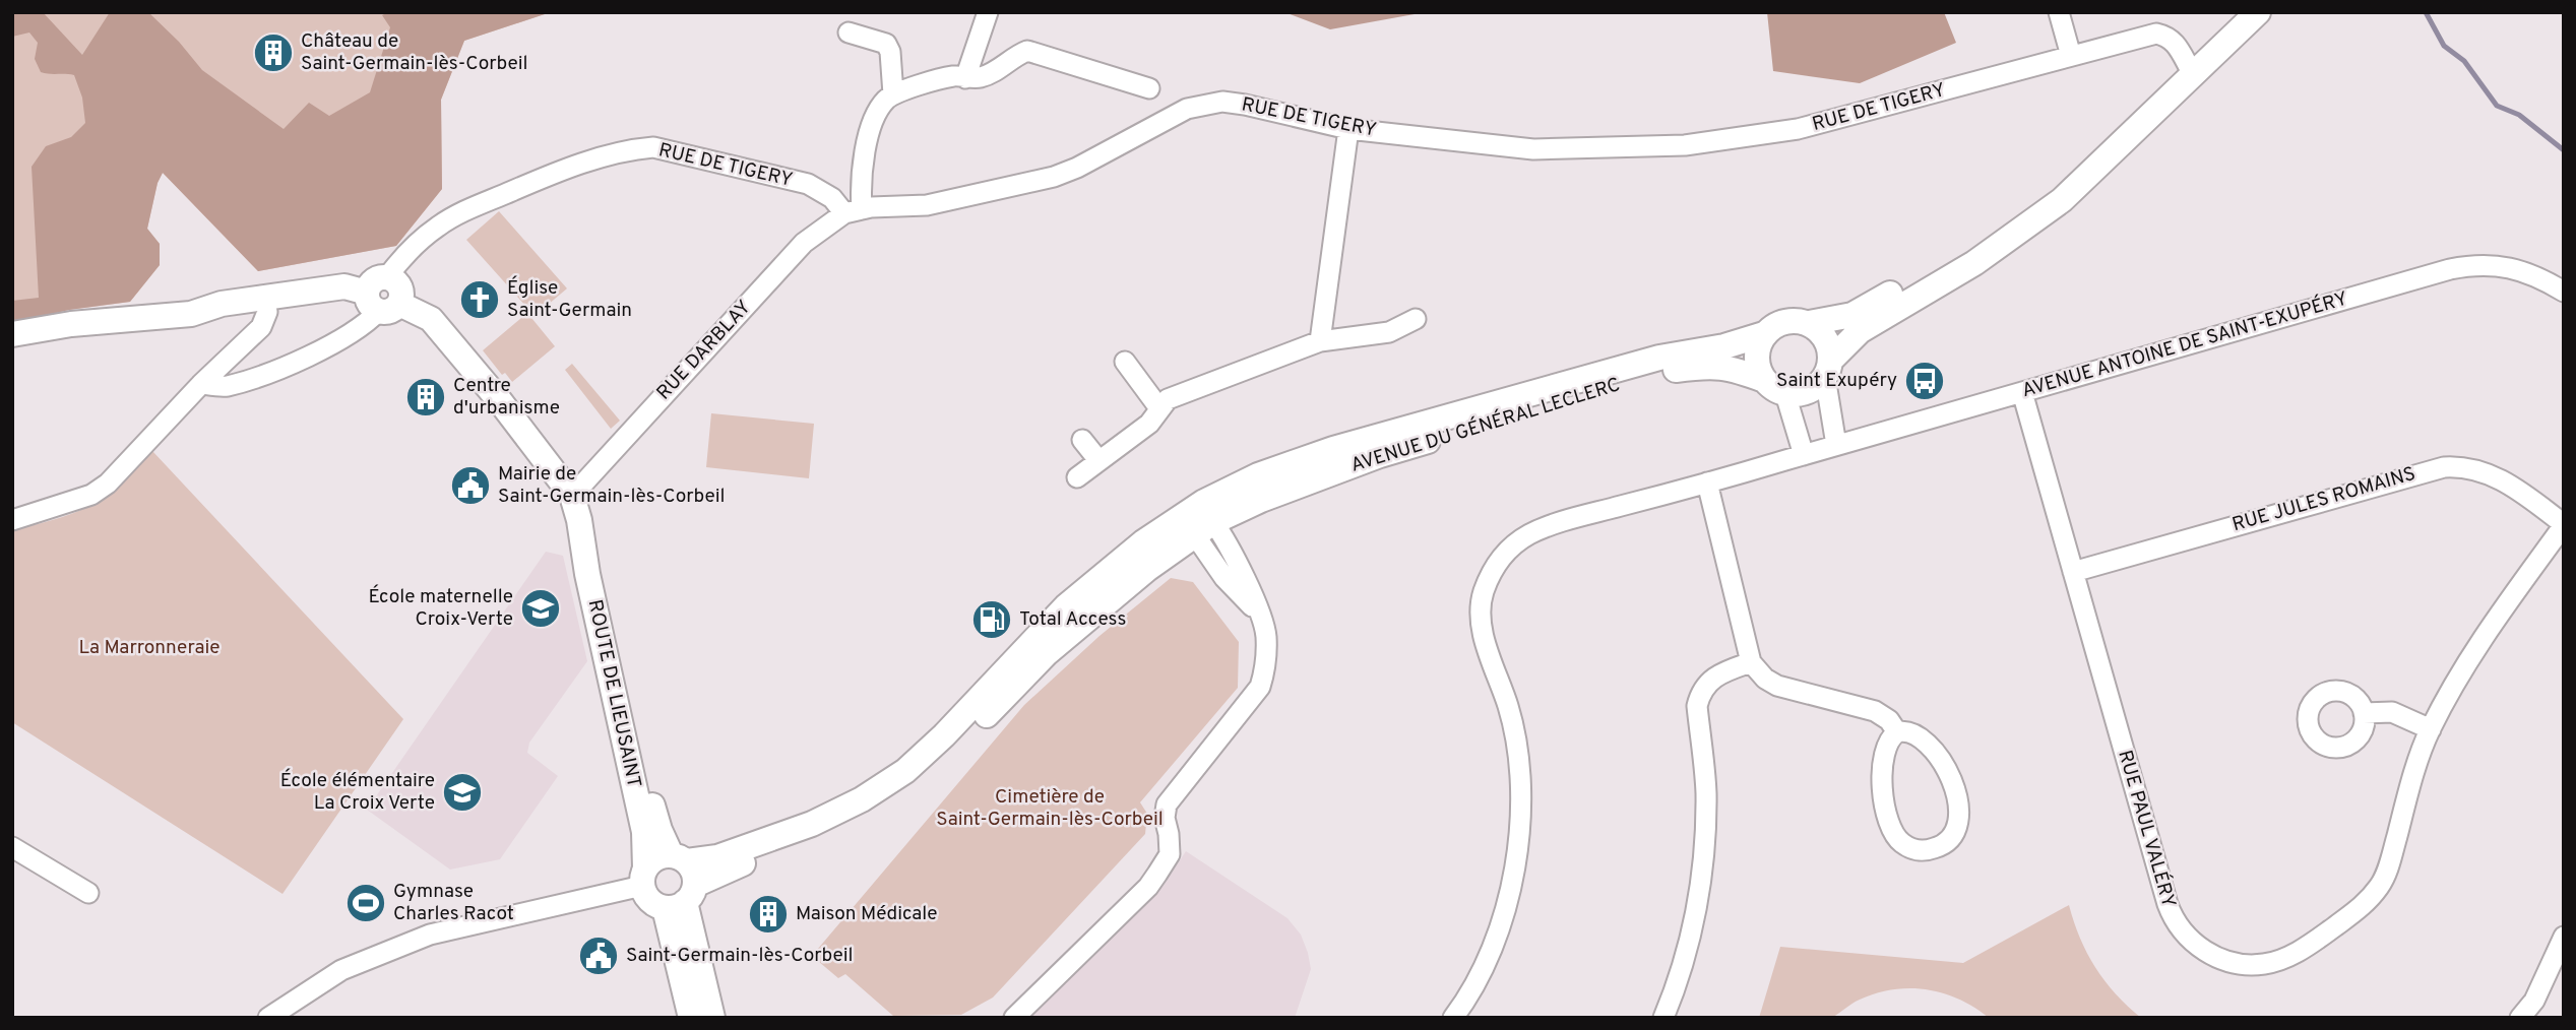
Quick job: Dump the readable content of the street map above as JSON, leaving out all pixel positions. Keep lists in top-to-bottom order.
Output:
{
  "streets": {
    "main road": ["AVENUE DU GÉNÉRAL LECLERC", "ROUTE DE LIEUSAINT"],
    "street": [
      "RUE DE TIGERY",
      "AVENUE ANTOINE DE SAINT-EXUPÉRY",
      "RUE DARBLAY",
      "RUE JULES ROMAINS",
      "RUE PAUL VALÉRY"
    ]
  },
  "crossings": [
    ["RUE DE TIGERY", "RUE DARBLAY"],
    ["RUE DE TIGERY", "AVENUE DU GÉNÉRAL LECLERC"],
    ["AVENUE ANTOINE DE SAINT-EXUPÉRY", "RUE PAUL VALÉRY"],
    ["RUE DARBLAY", "ROUTE DE LIEUSAINT"],
    ["AVENUE DU GÉNÉRAL LECLERC", "ROUTE DE LIEUSAINT"],
    ["RUE JULES ROMAINS", "RUE PAUL VALÉRY"]
  ],
  "parks": ["La Marronneraie", "Cimetière de Saint-Germain-lès-Corbeil"],
  "places": {
    "building": ["Château de Saint-Germain-lès-Corbeil", "Centre d'urbanisme", "Maison Médicale"],
    "church": ["Église Saint-Germain"],
    "bus stop": ["Saint Exupéry"],
    "public building": ["Mairie de Saint-Germain-lès-Corbeil", "Saint-Germain-lès-Corbeil"],
    "school or university": ["École maternelle Croix-Verte", "École élémentaire La Croix Verte"],
    "fuel station": ["Total Access"],
    "sports": ["Gymnase Charles Racot"]
  }
}
